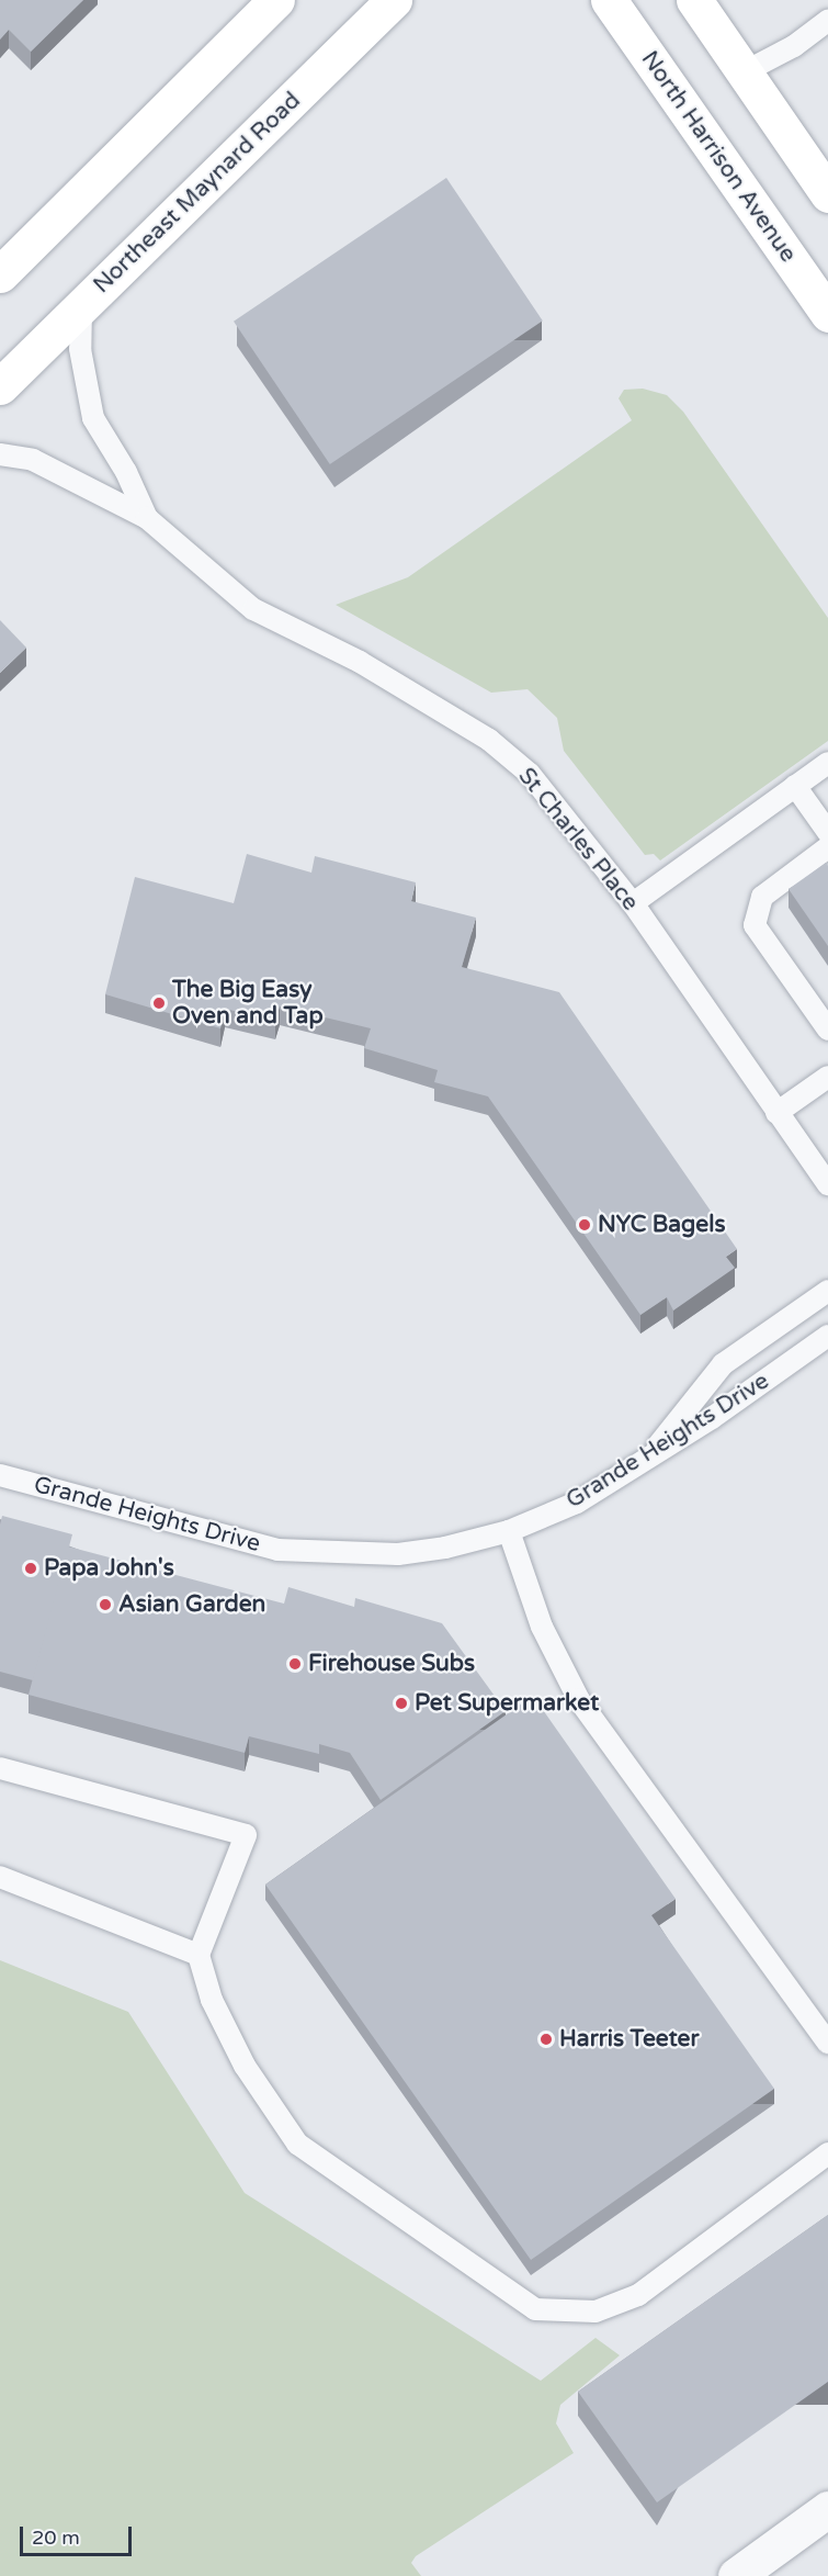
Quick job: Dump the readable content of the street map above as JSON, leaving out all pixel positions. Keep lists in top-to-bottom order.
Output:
{
  "streets": {
    "main road": ["North Harrison Avenue", "Northeast Maynard Road"],
    "lane": ["St Charles Place", "Grande Heights Drive"]
  },
  "crossings": [
    ["Northeast Maynard Road", "St Charles Place"]
  ],
  "places": [
    "The Big Easy Oven and Tap",
    "NYC Bagels",
    "Papa John's",
    "Asian Garden",
    "Firehouse Subs",
    "Pet Supermarket",
    "Harris Teeter"
  ],
  "scale_bar": "20 m"
}
